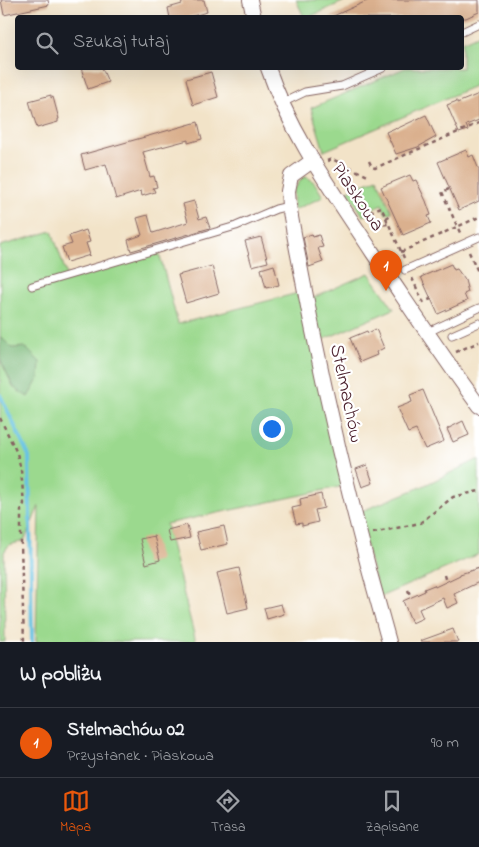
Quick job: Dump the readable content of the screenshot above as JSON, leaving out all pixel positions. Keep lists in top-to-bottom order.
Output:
{
  "streets": {
    "street": ["Piaskowa", "Stelmachów"]
  },
  "crossings": [
    ["Piaskowa", "Stelmachów"]
  ],
  "page": {
    "search": "Szukaj tutaj",
    "pins": "1",
    "heading": "W pobliżu",
    "list": [
      {
        "mark": "1",
        "name": "Stelmachów 02",
        "note": "Przystanek · Piaskowa",
        "value": "90 m"
      }
    ],
    "nav": ["Mapa", "Trasa", "Zapisane"]
  }
}
